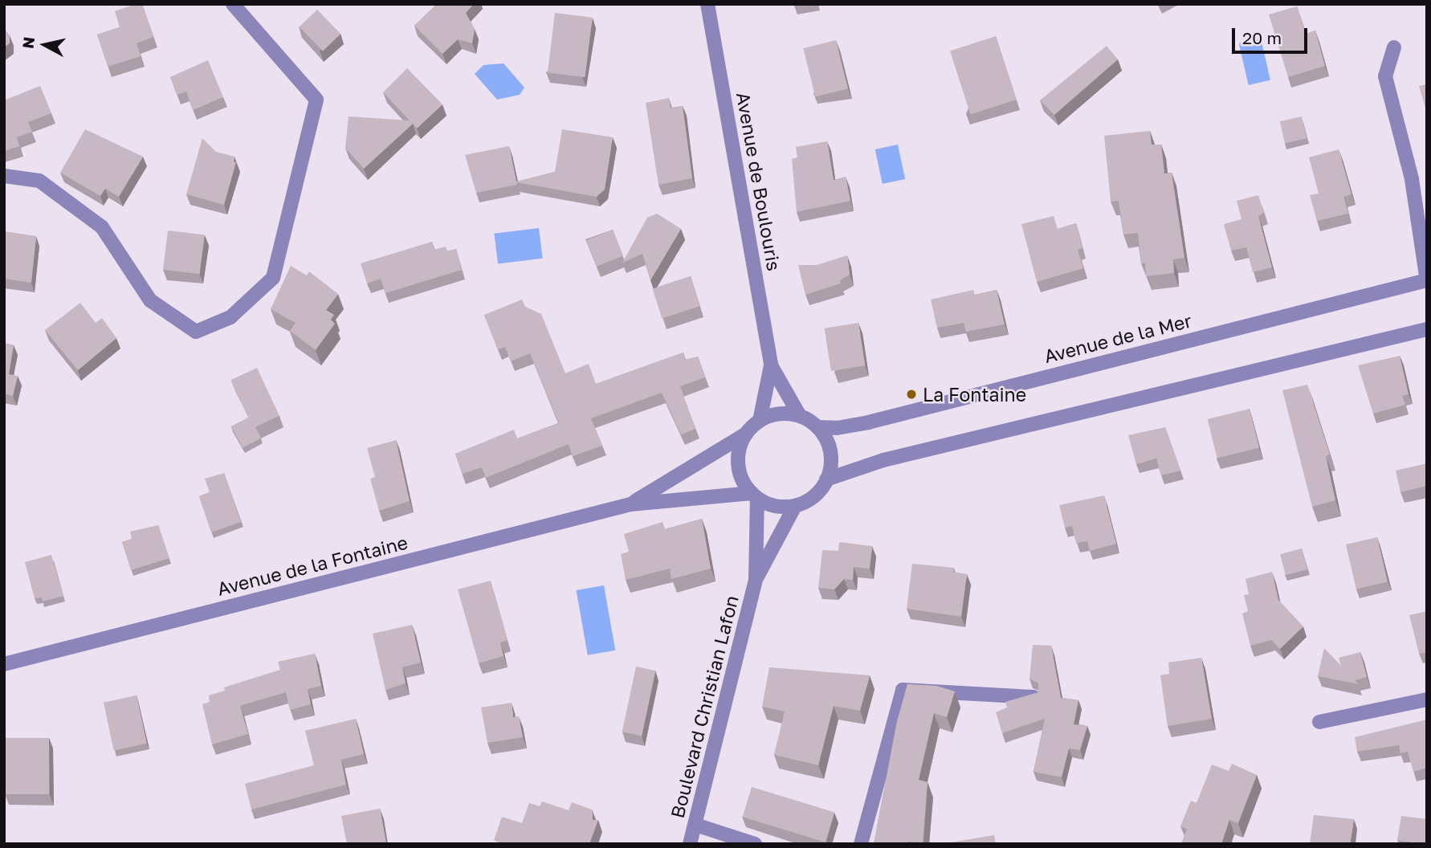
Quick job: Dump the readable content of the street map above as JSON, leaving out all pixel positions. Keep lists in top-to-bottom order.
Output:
{
  "streets": {
    "street": [
      "Avenue de Boulouris",
      "Avenue de la Mer",
      "Avenue de la Fontaine",
      "Boulevard Christian Lafon"
    ]
  },
  "crossings": [
    ["Avenue de Boulouris", "Avenue de la Mer"],
    ["Avenue de Boulouris", "Avenue de la Fontaine"],
    ["Avenue de Boulouris", "Boulevard Christian Lafon"],
    ["Avenue de la Mer", "Avenue de la Fontaine"],
    ["Avenue de la Mer", "Boulevard Christian Lafon"],
    ["Avenue de la Fontaine", "Boulevard Christian Lafon"]
  ],
  "places": ["La Fontaine"],
  "scale_bar": "20 m",
  "north": "left"
}
